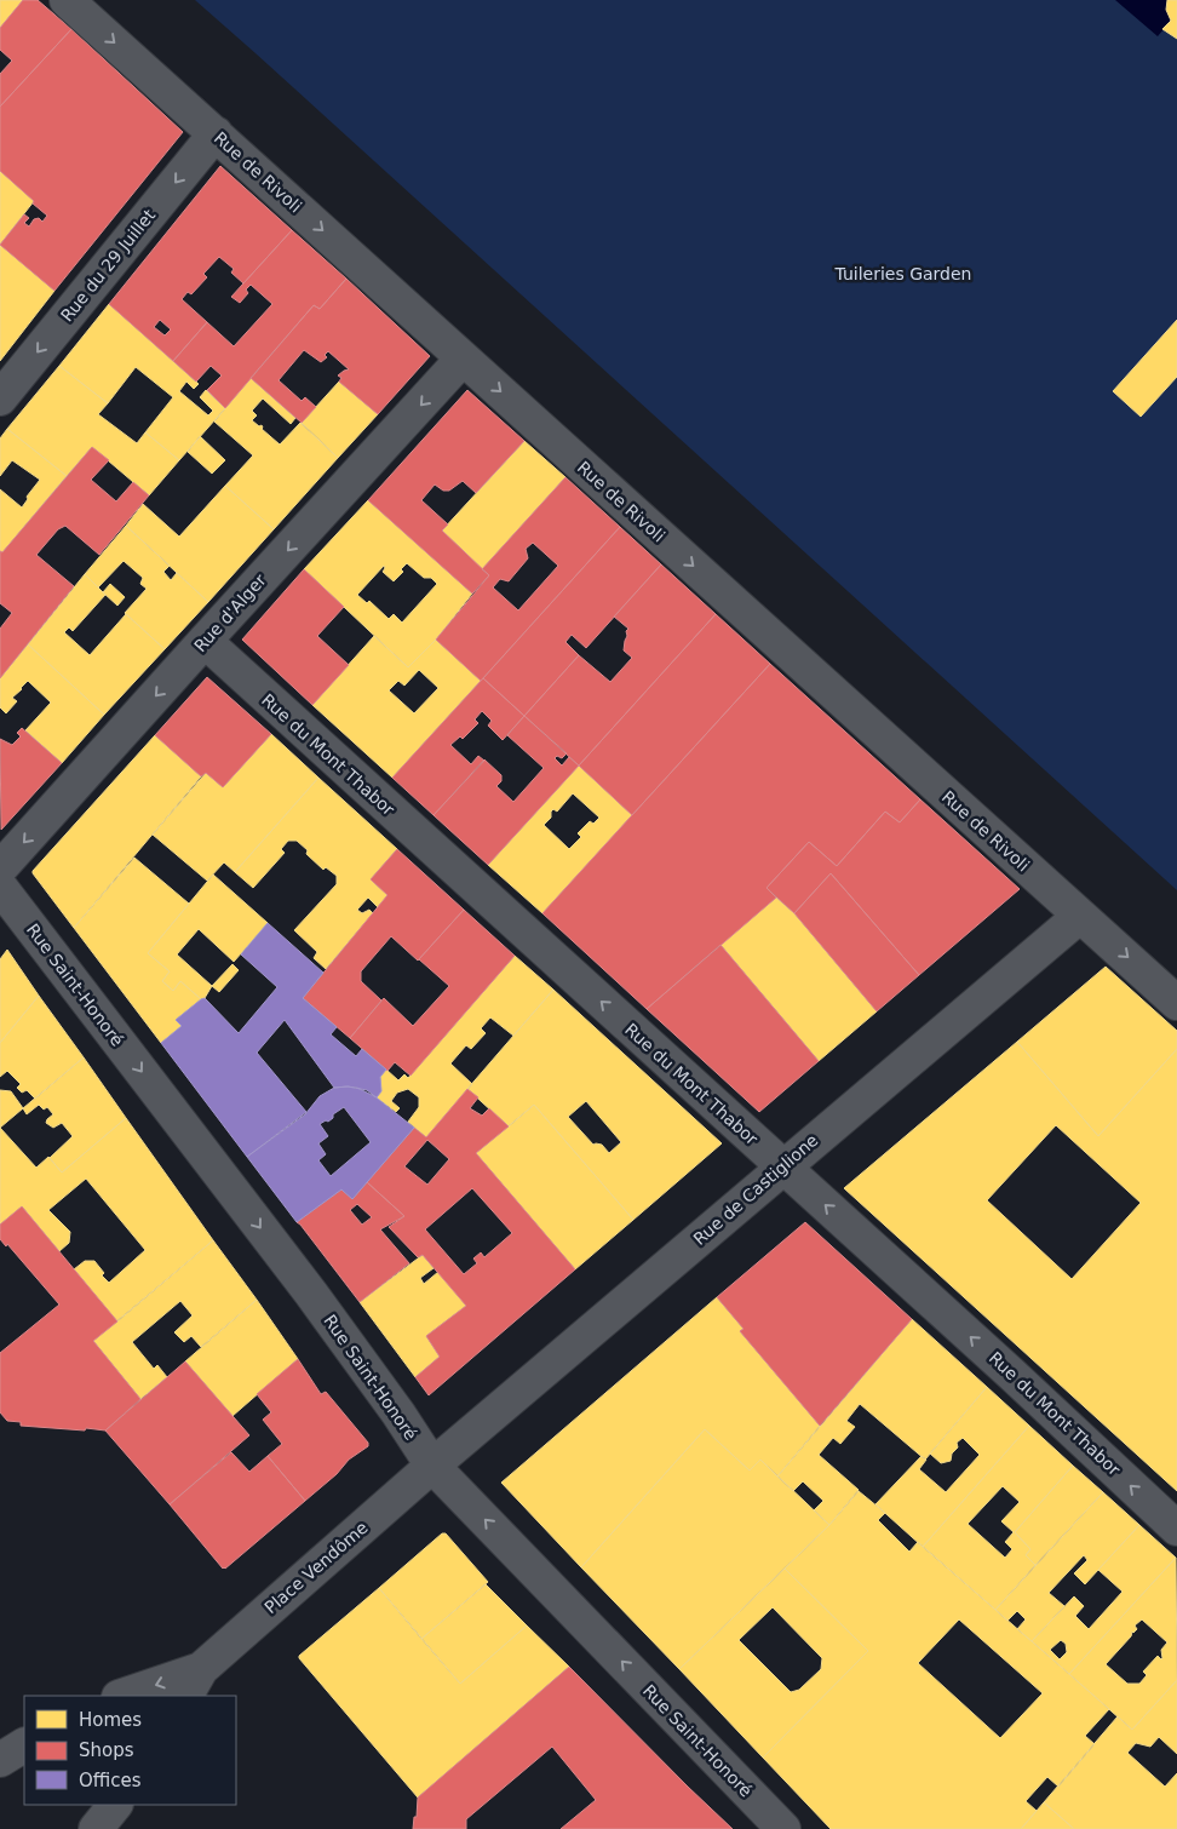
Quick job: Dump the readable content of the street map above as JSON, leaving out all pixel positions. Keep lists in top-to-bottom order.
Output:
{
  "streets": {
    "street": [
      "Rue de Rivoli",
      "Rue du 29 Juillet",
      "Rue d'Alger",
      "Rue du Mont Thabor",
      "Rue Saint-Honoré",
      "Rue de Castiglione",
      "Place Vendôme"
    ]
  },
  "crossings": [
    ["Rue de Rivoli", "Rue du 29 Juillet"],
    ["Rue de Rivoli", "Rue d'Alger"],
    ["Rue de Rivoli", "Rue de Castiglione"],
    ["Rue d'Alger", "Rue du Mont Thabor"],
    ["Rue du Mont Thabor", "Rue de Castiglione"],
    ["Rue Saint-Honoré", "Rue de Castiglione"],
    ["Rue Saint-Honoré", "Place Vendôme"],
    ["Rue de Castiglione", "Place Vendôme"]
  ],
  "one_way": [
    "Rue de Rivoli",
    "Rue du 29 Juillet",
    "Rue d'Alger",
    "Rue du Mont Thabor"
  ],
  "parks": ["Tuileries Garden"],
  "legend": ["Homes", "Shops", "Offices"]
}
